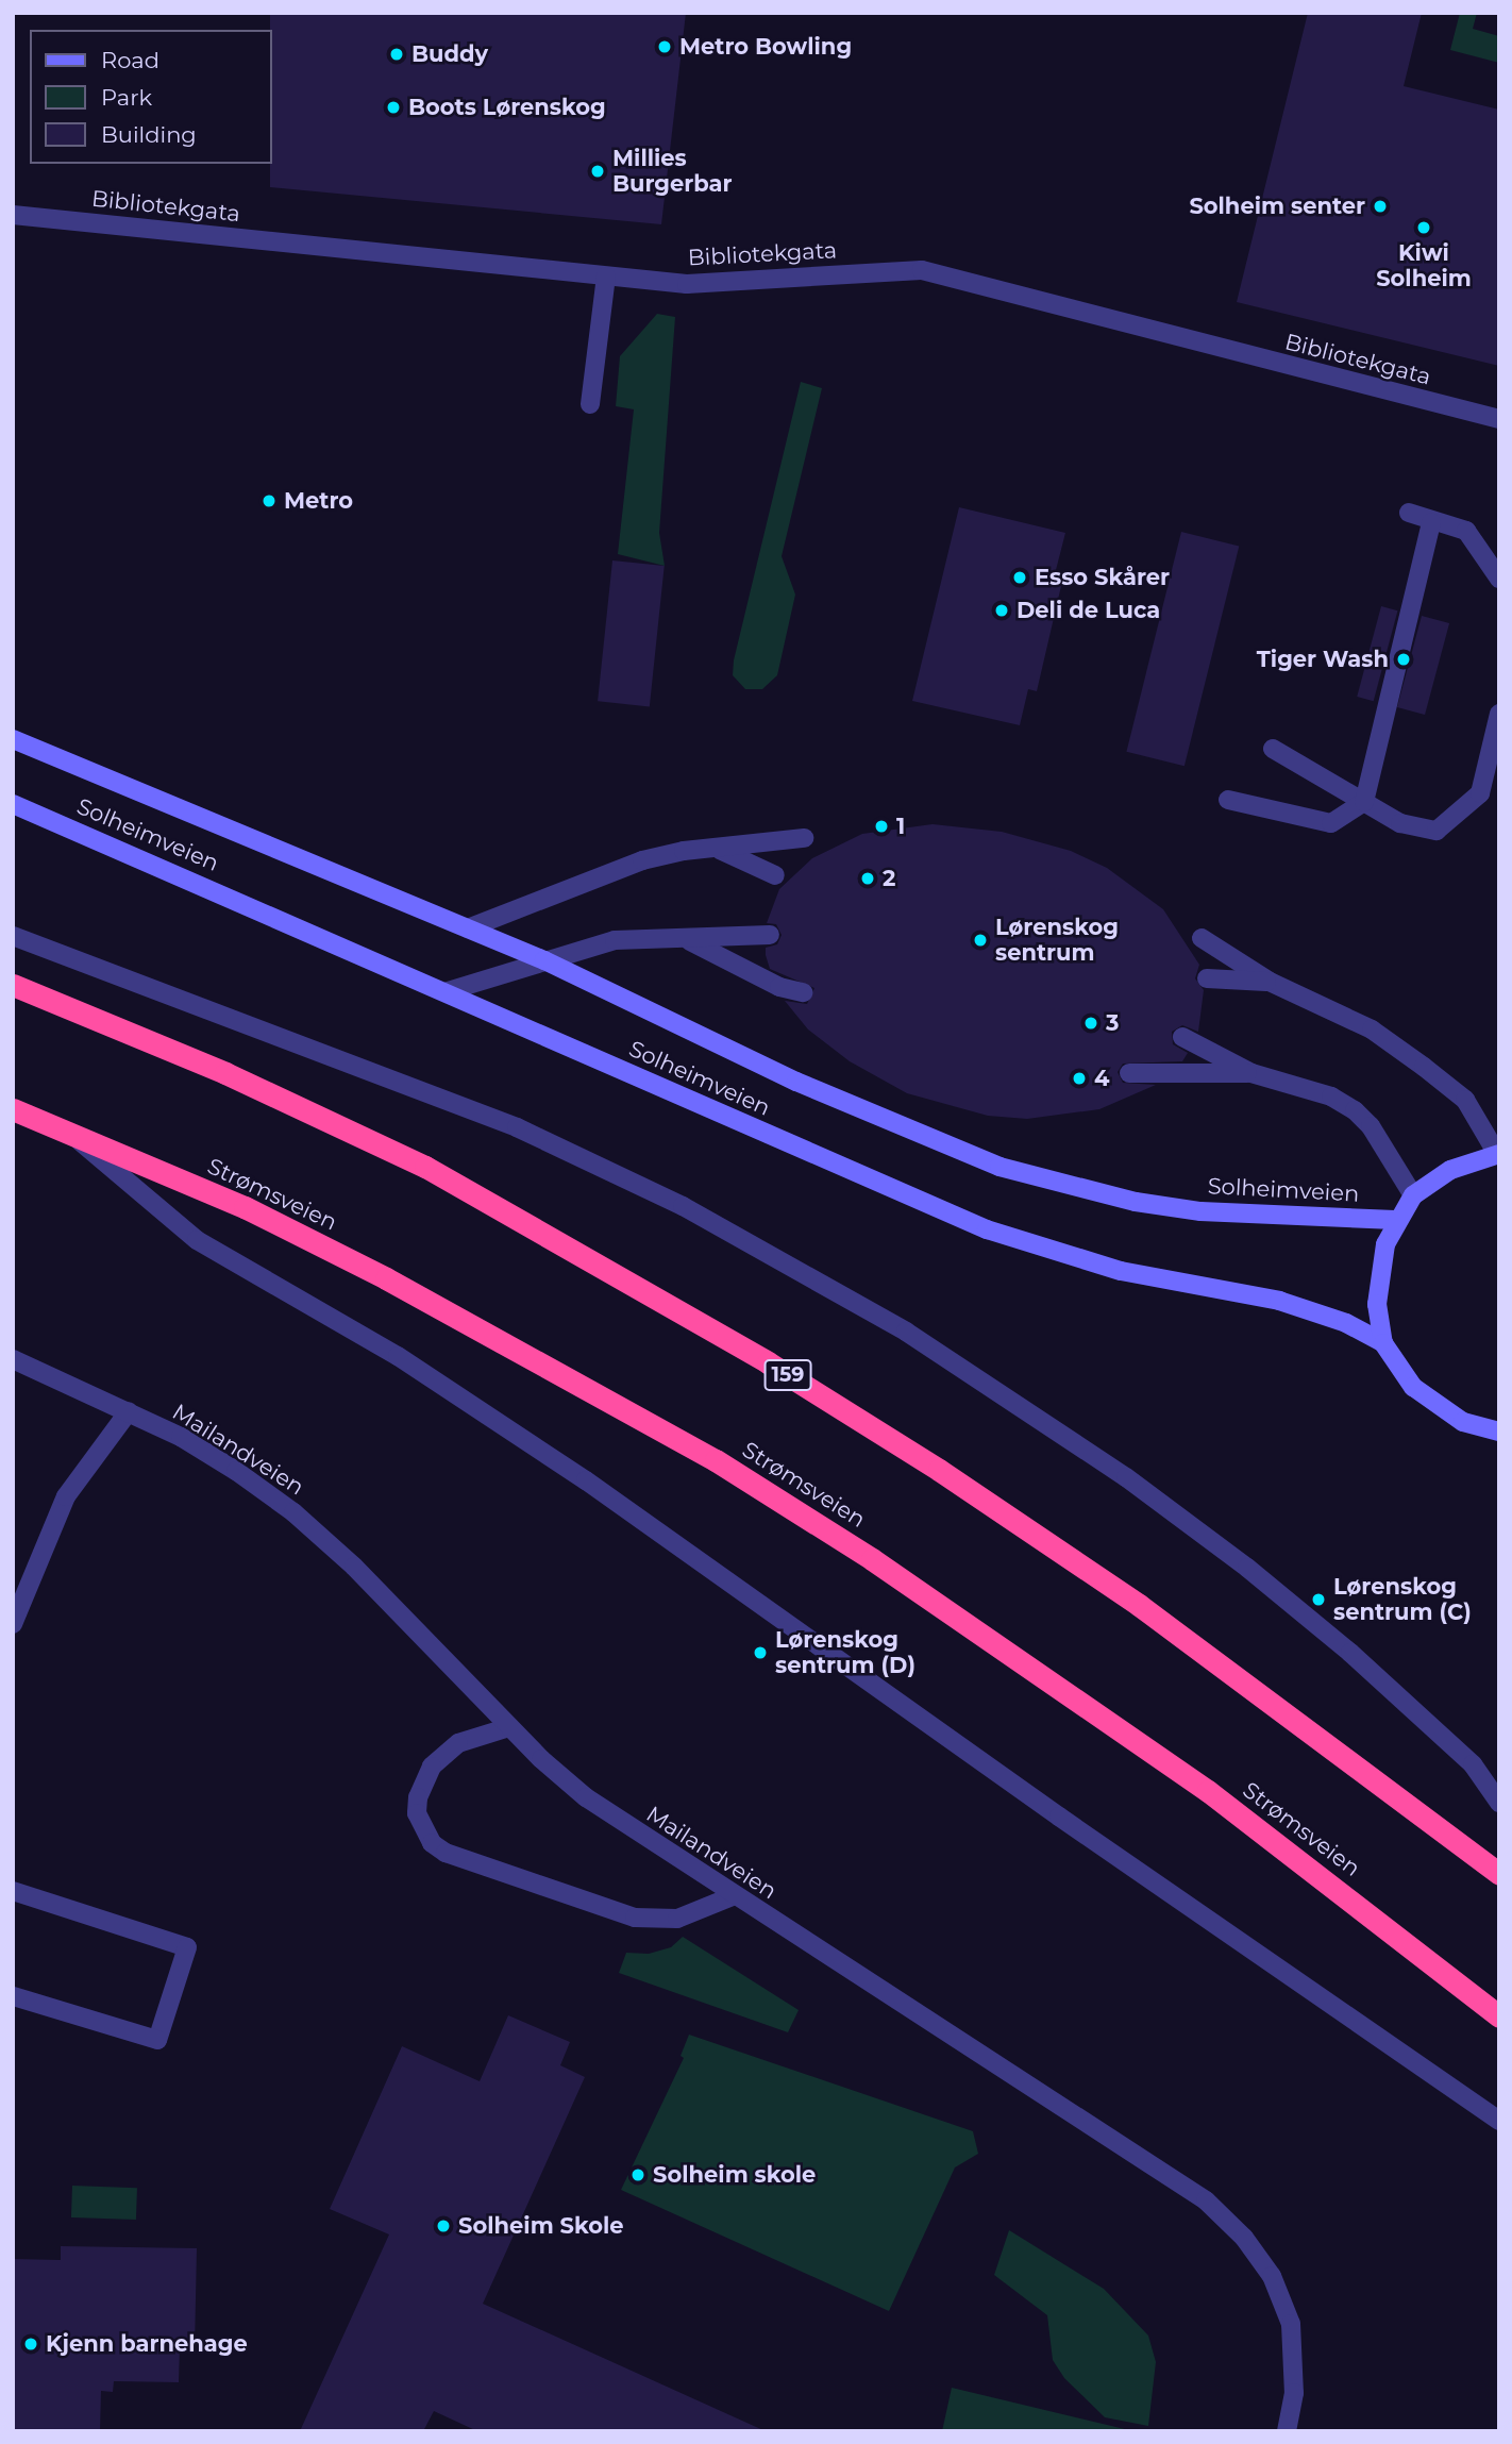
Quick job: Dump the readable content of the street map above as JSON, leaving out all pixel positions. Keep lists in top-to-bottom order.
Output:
{
  "streets": {
    "highway": ["Strømsveien", "159"],
    "main road": ["Solheimveien"],
    "street": ["Bibliotekgata", "Mailandveien"]
  },
  "places": [
    "Metro Bowling",
    "Buddy",
    "Boots Lørenskog",
    "Millies Burgerbar",
    "Solheim senter",
    "Kiwi Solheim",
    "Metro",
    "Esso Skårer",
    "Deli de Luca",
    "Tiger Wash",
    "1",
    "2",
    "Lørenskog sentrum",
    "3",
    "4",
    "Lørenskog sentrum (C)",
    "Lørenskog sentrum (D)",
    "Solheim skole",
    "Solheim Skole",
    "Kjenn barnehage"
  ],
  "legend": ["Road", "Park", "Building"]
}
